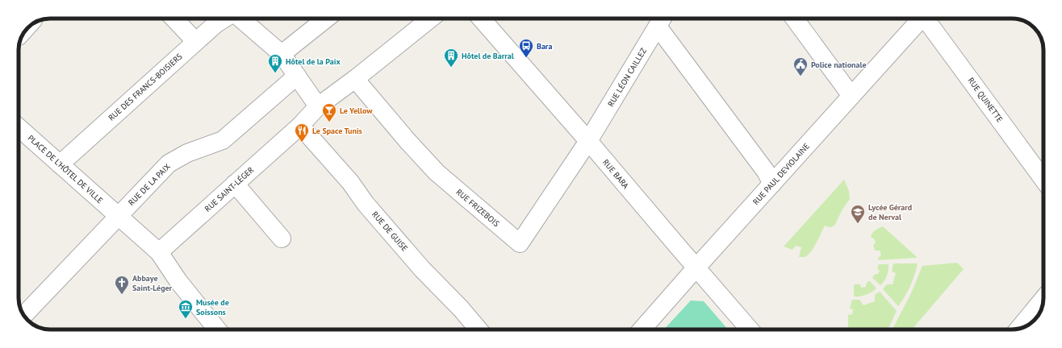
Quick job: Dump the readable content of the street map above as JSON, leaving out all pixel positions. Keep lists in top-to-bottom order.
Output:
{
  "streets": {
    "street": [
      "RUE LÉON CAILLEZ",
      "RUE DES FRANCS-BOISIERS",
      "RUE QUINETTE",
      "PLACE DE L'HÔTEL DE VILLE",
      "RUE BARA",
      "RUE PAUL DEVIOLAINE",
      "RUE DE LA PAIX",
      "RUE SAINT-LÉGER",
      "RUE FRIZEBOIS",
      "RUE DE GUISE"
    ]
  },
  "crossings": [
    ["RUE LÉON CAILLEZ", "RUE BARA"],
    ["RUE LÉON CAILLEZ", "RUE FRIZEBOIS"],
    ["RUE DES FRANCS-BOISIERS", "PLACE DE L'HÔTEL DE VILLE"],
    ["PLACE DE L'HÔTEL DE VILLE", "RUE DE LA PAIX"],
    ["PLACE DE L'HÔTEL DE VILLE", "RUE SAINT-LÉGER"],
    ["RUE BARA", "RUE PAUL DEVIOLAINE"],
    ["RUE BARA", "RUE FRIZEBOIS"],
    ["RUE SAINT-LÉGER", "RUE FRIZEBOIS"],
    ["RUE SAINT-LÉGER", "RUE DE GUISE"]
  ],
  "places": {
    "bus stop": ["Bara"],
    "building": ["Hôtel de Barral", "Hôtel de la Paix"],
    "public building": ["Police nationale"],
    "bar": ["Le Yellow"],
    "restaurant": ["Le Space Tunis"],
    "school or university": ["Lycée Gérard de Nerval"],
    "church": ["Abbaye Saint-Léger"],
    "museum": ["Musée de Soissons"]
  }
}
